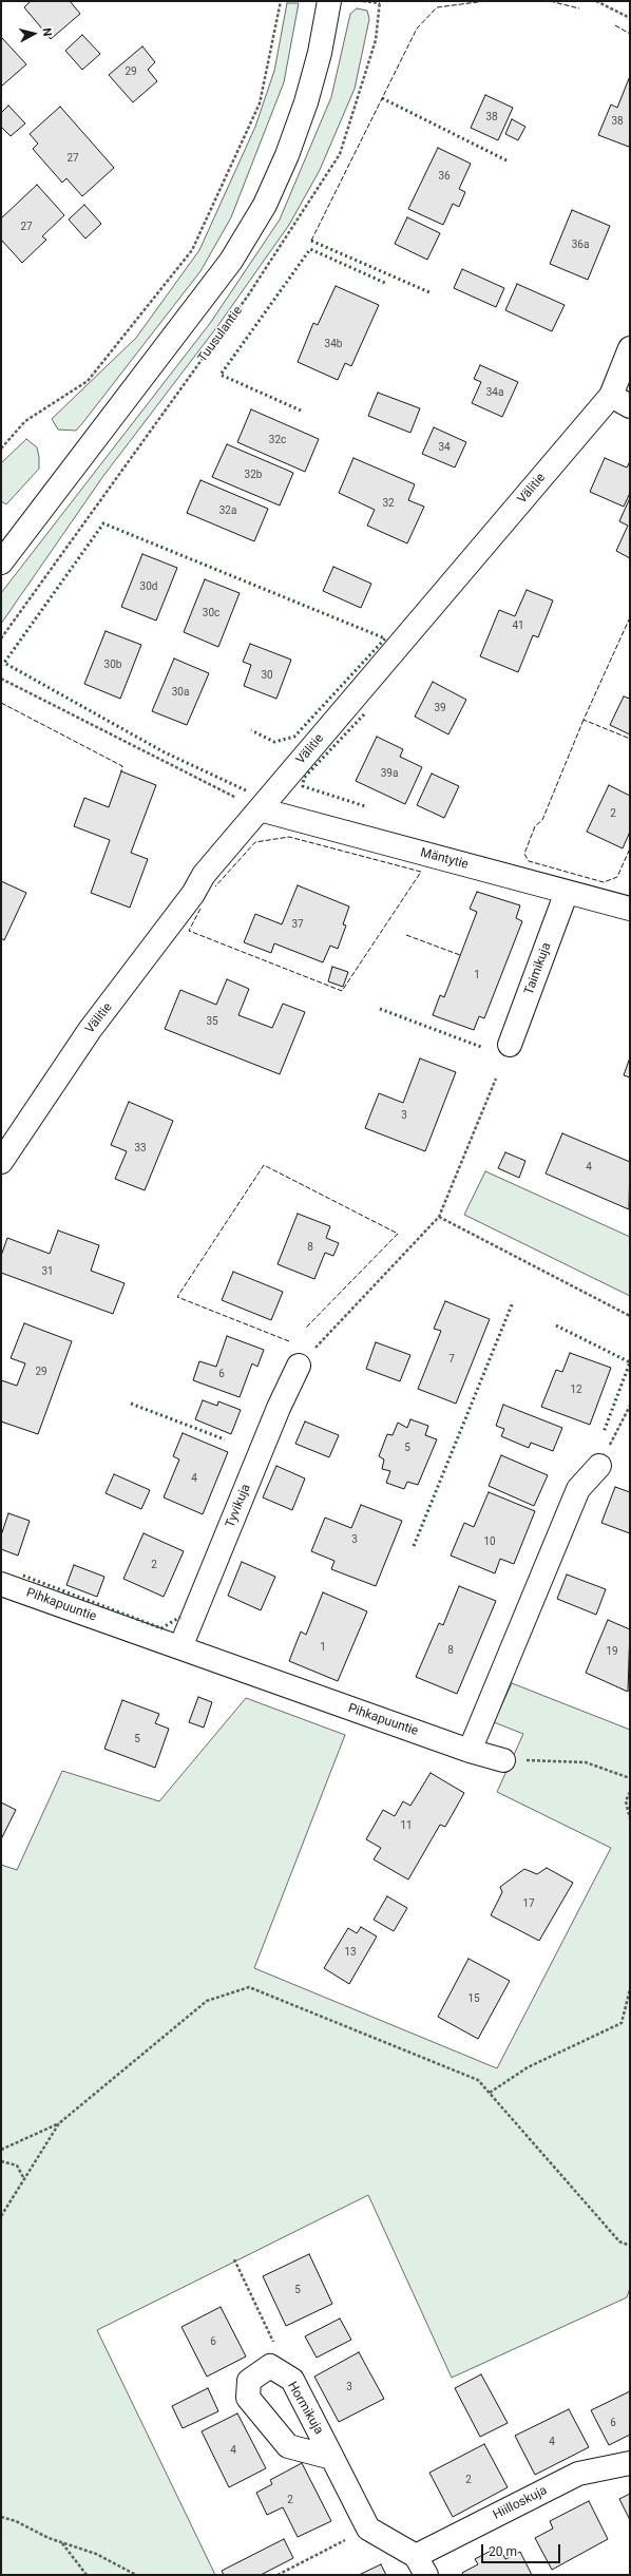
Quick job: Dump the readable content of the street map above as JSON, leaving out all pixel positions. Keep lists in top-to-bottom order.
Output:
{
  "streets": {
    "street": [
      "Välitie",
      "Mäntytie",
      "Taimikuja",
      "Tyvikuja",
      "Pihkapuuntie",
      "Hiilloskuja"
    ],
    "path": ["Tuusulantie"]
  },
  "crossings": [
    ["Välitie", "Mäntytie"],
    ["Mäntytie", "Taimikuja"],
    ["Tyvikuja", "Pihkapuuntie"]
  ],
  "house_numbers": [
    "29",
    "38",
    "38",
    "27",
    "36",
    "27",
    "36a",
    "34b",
    "34a",
    "32c",
    "34",
    "32b",
    "32",
    "32a",
    "30d",
    "30c",
    "41",
    "30b",
    "30",
    "30a",
    "39",
    "39a",
    "2",
    "37",
    "1",
    "35",
    "3",
    "33",
    "4",
    "8",
    "31",
    "7",
    "29",
    "6",
    "12",
    "5",
    "4",
    "3",
    "10",
    "2",
    "1",
    "8",
    "19",
    "5",
    "11",
    "17",
    "13",
    "15",
    "5",
    "6",
    "3",
    "6",
    "4",
    "4",
    "2",
    "2"
  ],
  "scale_bar": "20 m",
  "north": "right"
}
